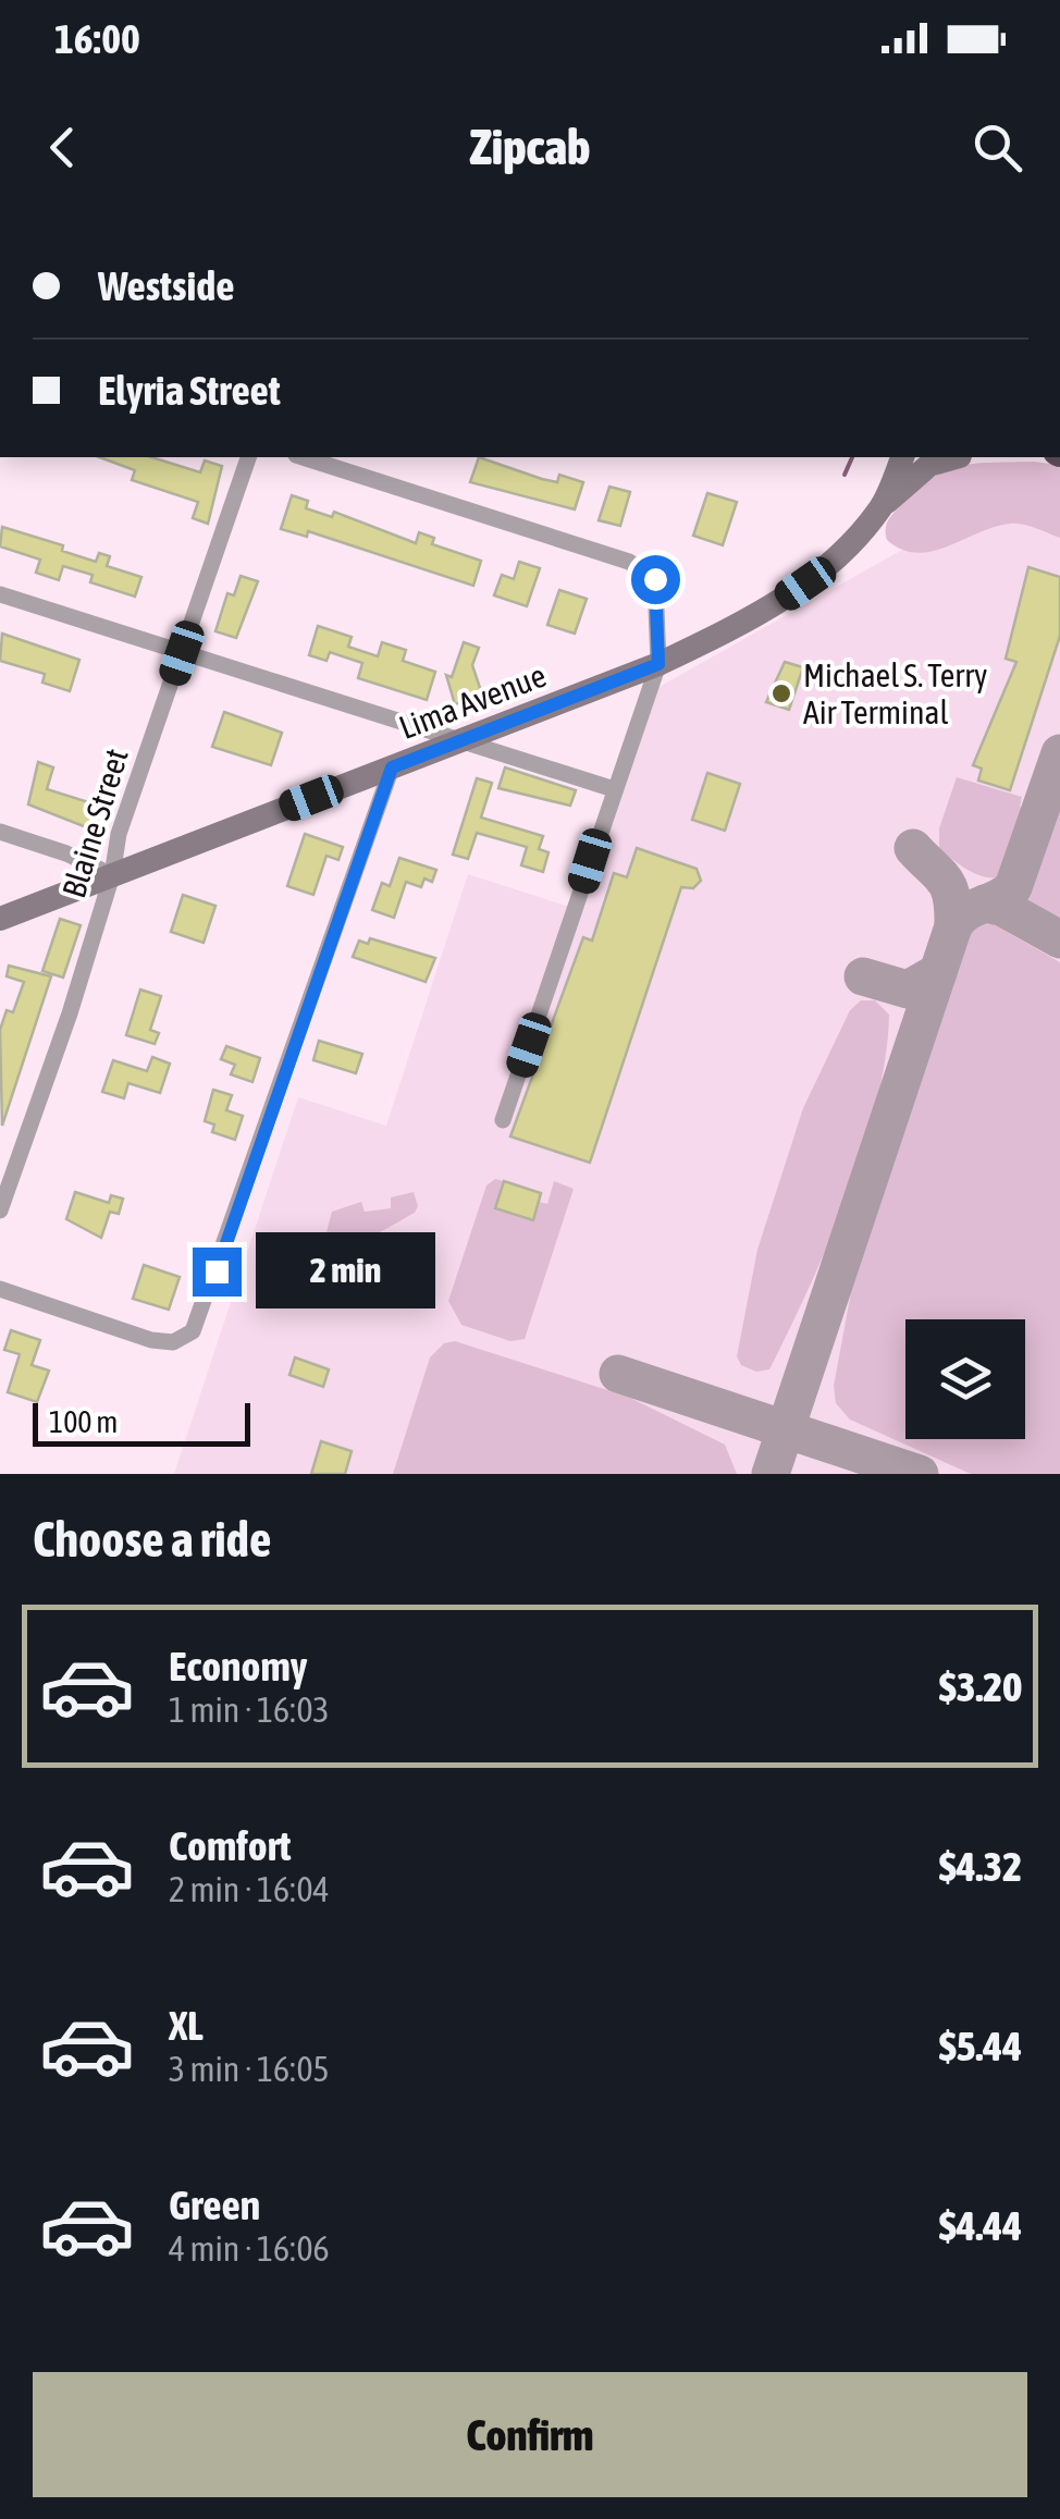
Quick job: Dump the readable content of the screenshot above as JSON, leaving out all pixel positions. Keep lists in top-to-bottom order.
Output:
{
  "streets": {
    "street": ["Lima Avenue", "Blaine Street"]
  },
  "crossings": [
    ["Lima Avenue", "Blaine Street"]
  ],
  "places": ["Michael S. Terry Air Terminal"],
  "scale_bar": "100 m",
  "page": {
    "status": "16:00",
    "header": "Zipcab",
    "banner": ["Westside", "Elyria Street"],
    "bubble": "2 min",
    "scale": "100 m",
    "heading": "Choose a ride",
    "list": [
      {
        "name": "Economy",
        "note": "1 min · 16:03",
        "value": "$3.20"
      },
      {
        "name": "Comfort",
        "note": "2 min · 16:04",
        "value": "$4.32"
      },
      {
        "name": "XL",
        "note": "3 min · 16:05",
        "value": "$5.44"
      },
      {
        "name": "Green",
        "note": "4 min · 16:06",
        "value": "$4.44"
      }
    ],
    "buttons": "Confirm"
  }
}
